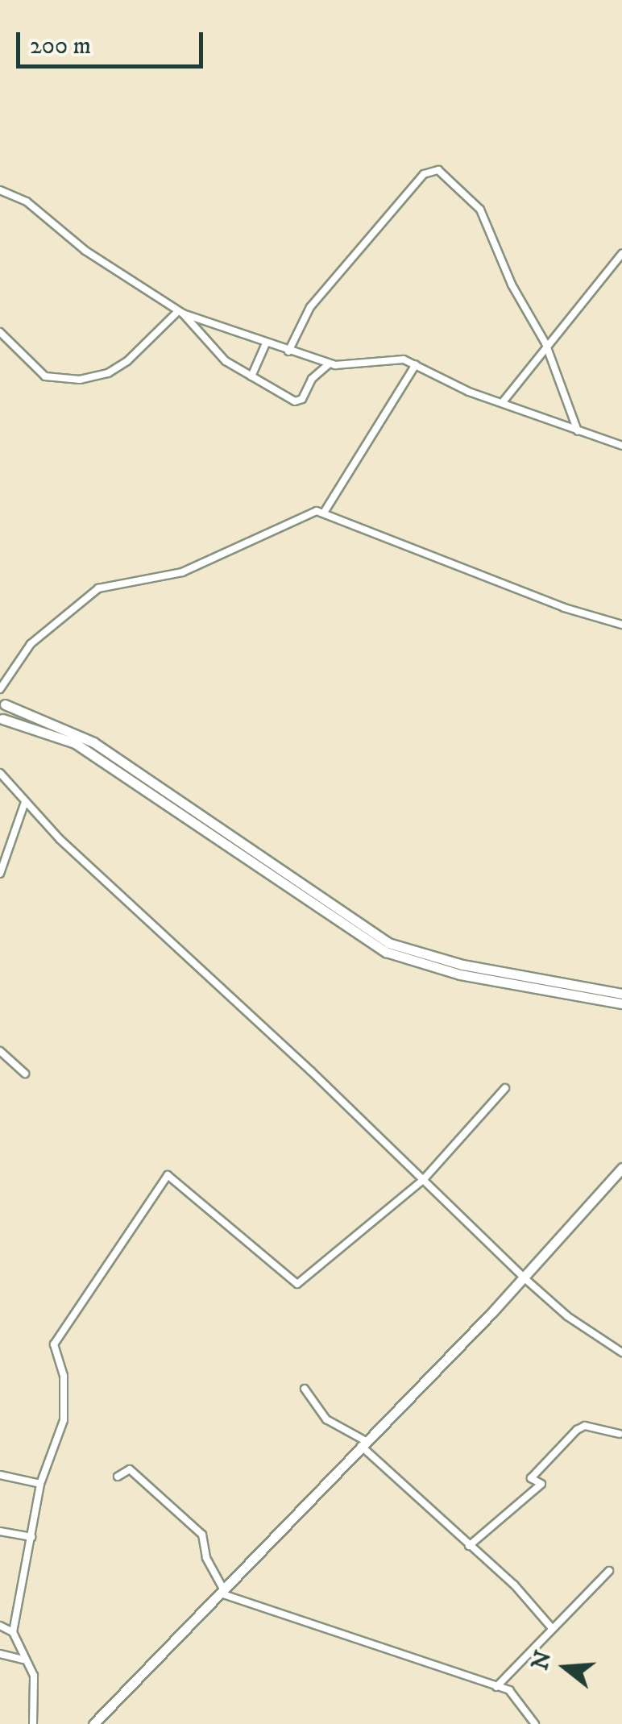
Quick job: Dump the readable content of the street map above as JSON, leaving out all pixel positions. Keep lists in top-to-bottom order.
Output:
{
  "scale_bar": "200 m",
  "north": "left"
}
